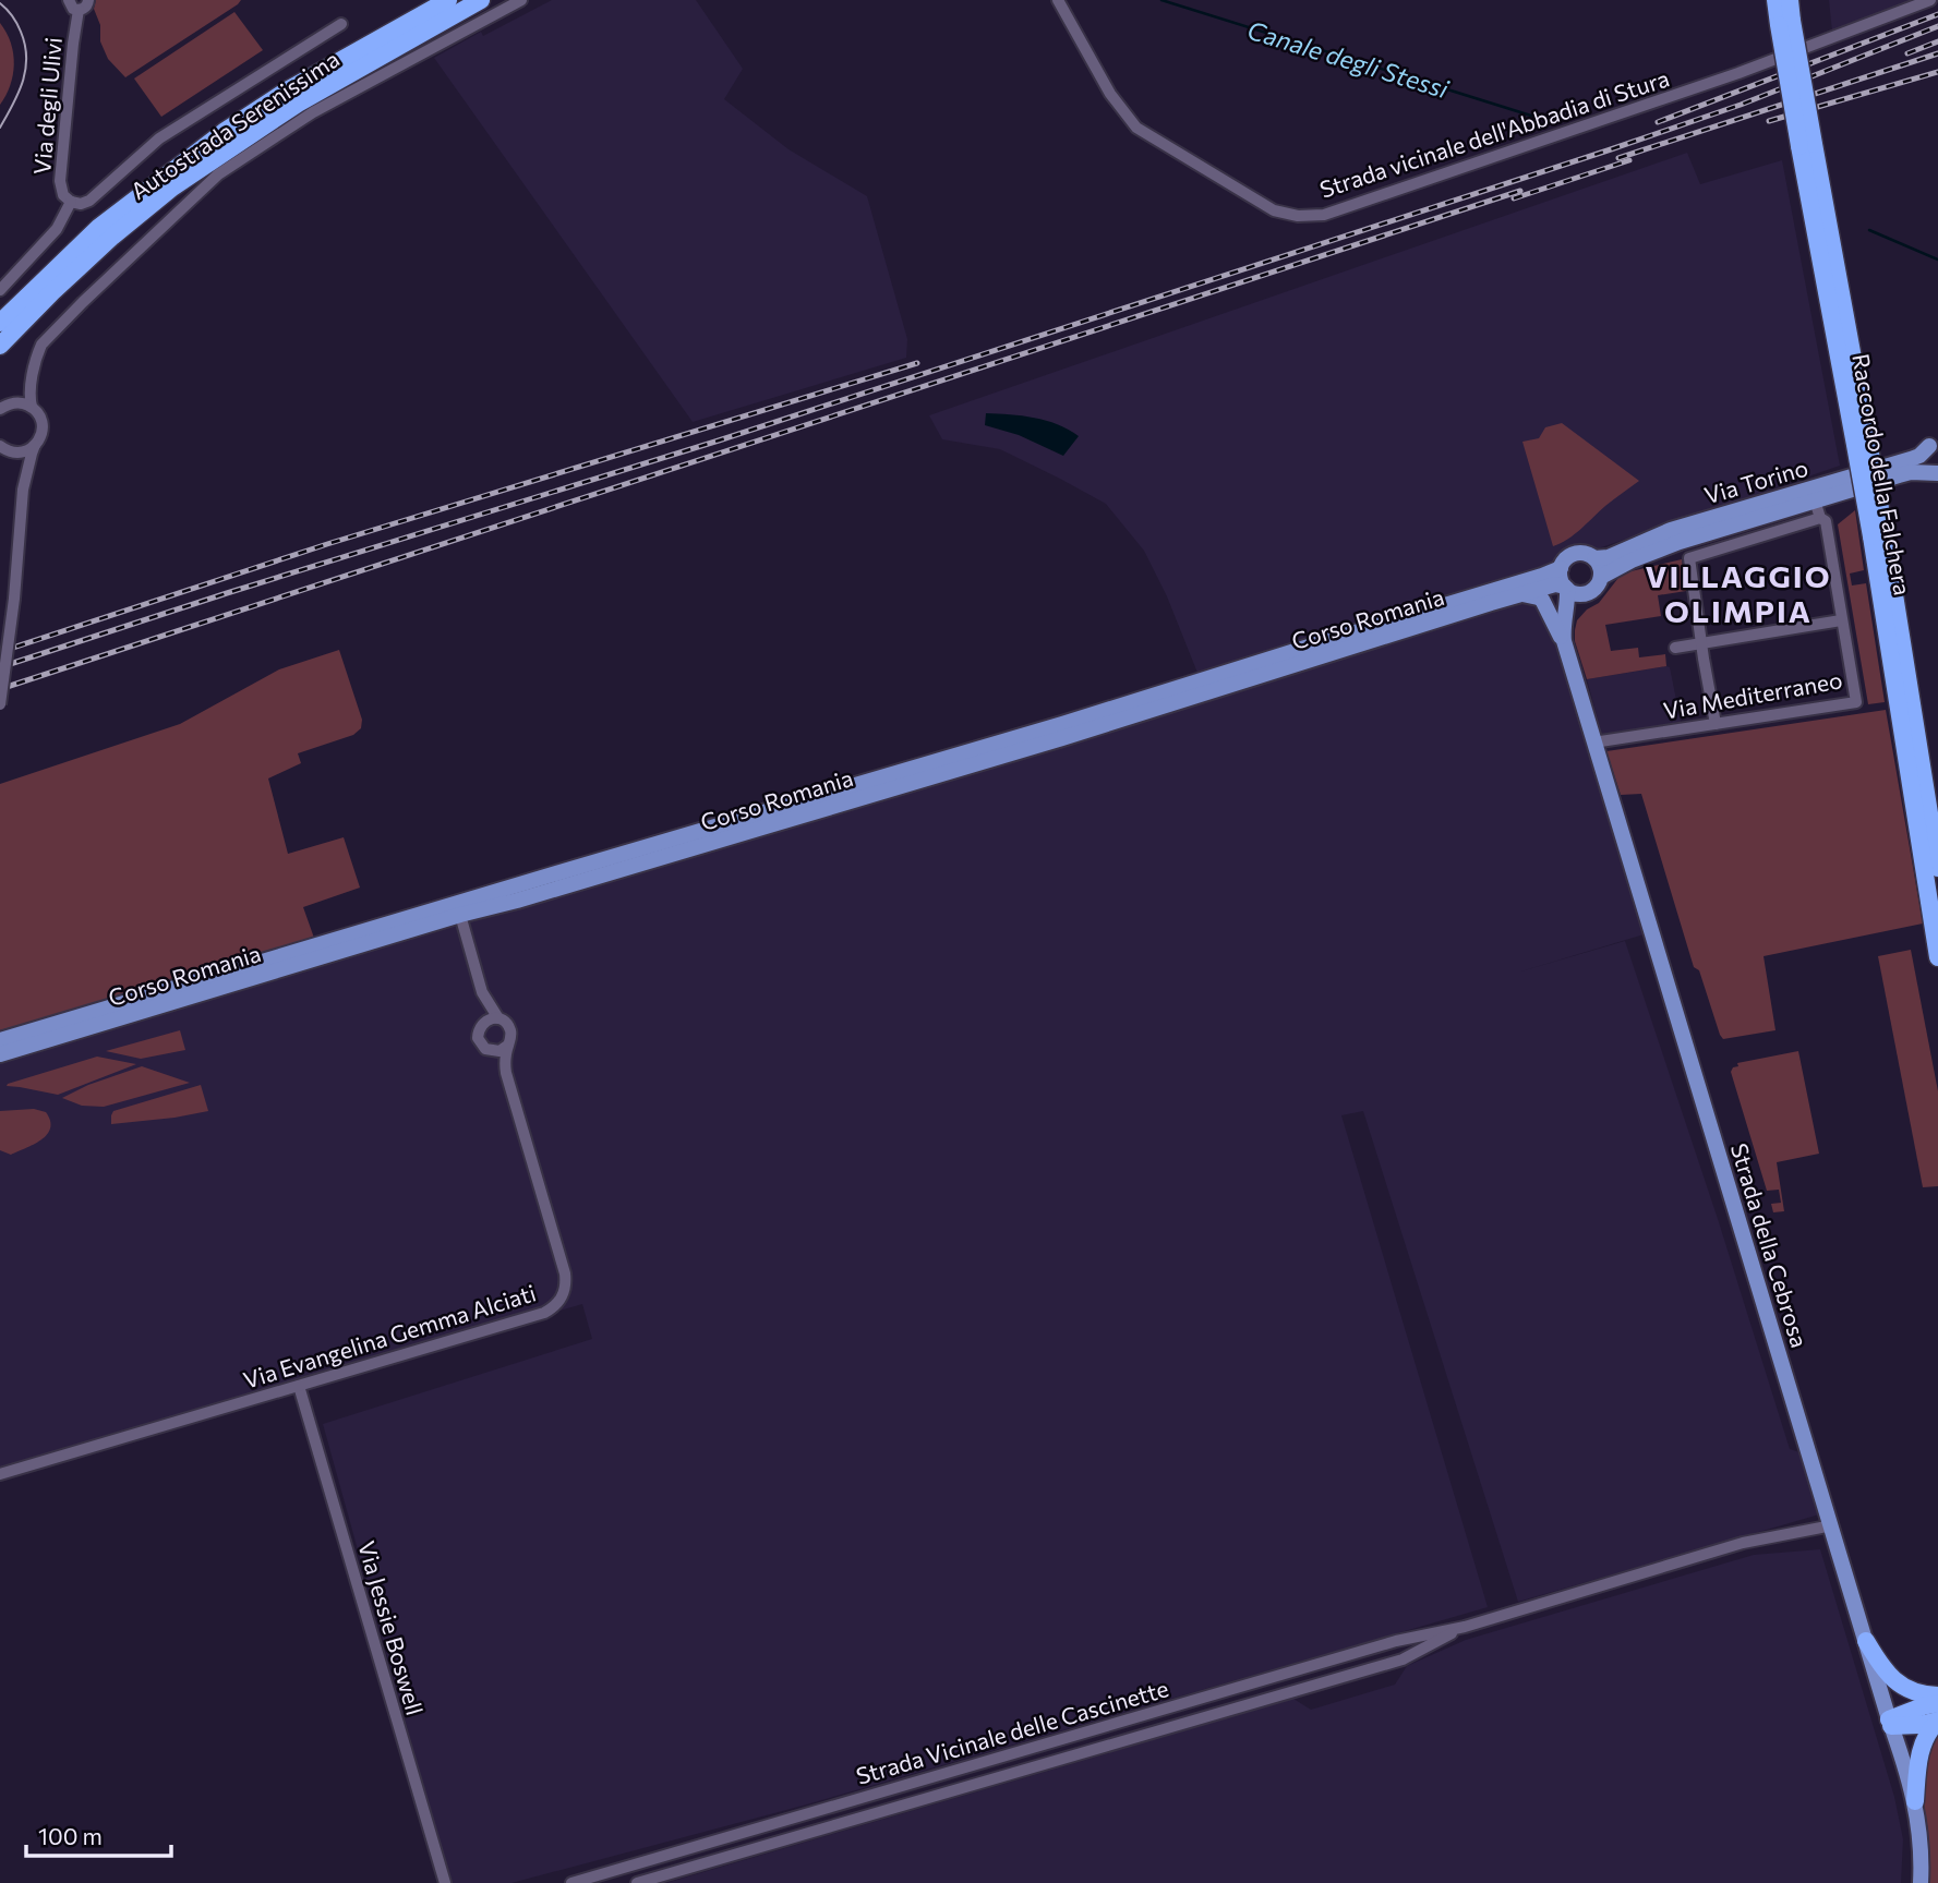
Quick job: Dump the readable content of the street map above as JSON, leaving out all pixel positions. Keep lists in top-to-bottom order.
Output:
{
  "streets": {
    "highway": ["Autostrada Serenissima", "Raccordo della Falchera"],
    "main road": ["Via Torino", "Corso Romania", "Strada della Cebrosa"],
    "street": [
      "Via degli Ulivi",
      "Strada vicinale dell'Abbadia di Stura",
      "Via Mediterraneo",
      "Via Evangelina Gemma Alciati",
      "Via Jessie Boswell",
      "Strada Vicinale delle Cascinette"
    ]
  },
  "crossings": [
    ["Via Torino", "Corso Romania"],
    ["Via Torino", "Via Mediterraneo"],
    ["Via Torino", "Strada della Cebrosa"],
    ["Corso Romania", "Strada della Cebrosa"],
    ["Via Mediterraneo", "Strada della Cebrosa"],
    ["Strada della Cebrosa", "Strada Vicinale delle Cascinette"],
    ["Via Evangelina Gemma Alciati", "Via Jessie Boswell"]
  ],
  "districts": ["VILLAGGIO OLIMPIA"],
  "water": ["Canale degli Stessi"],
  "scale_bar": "100 m"
}
